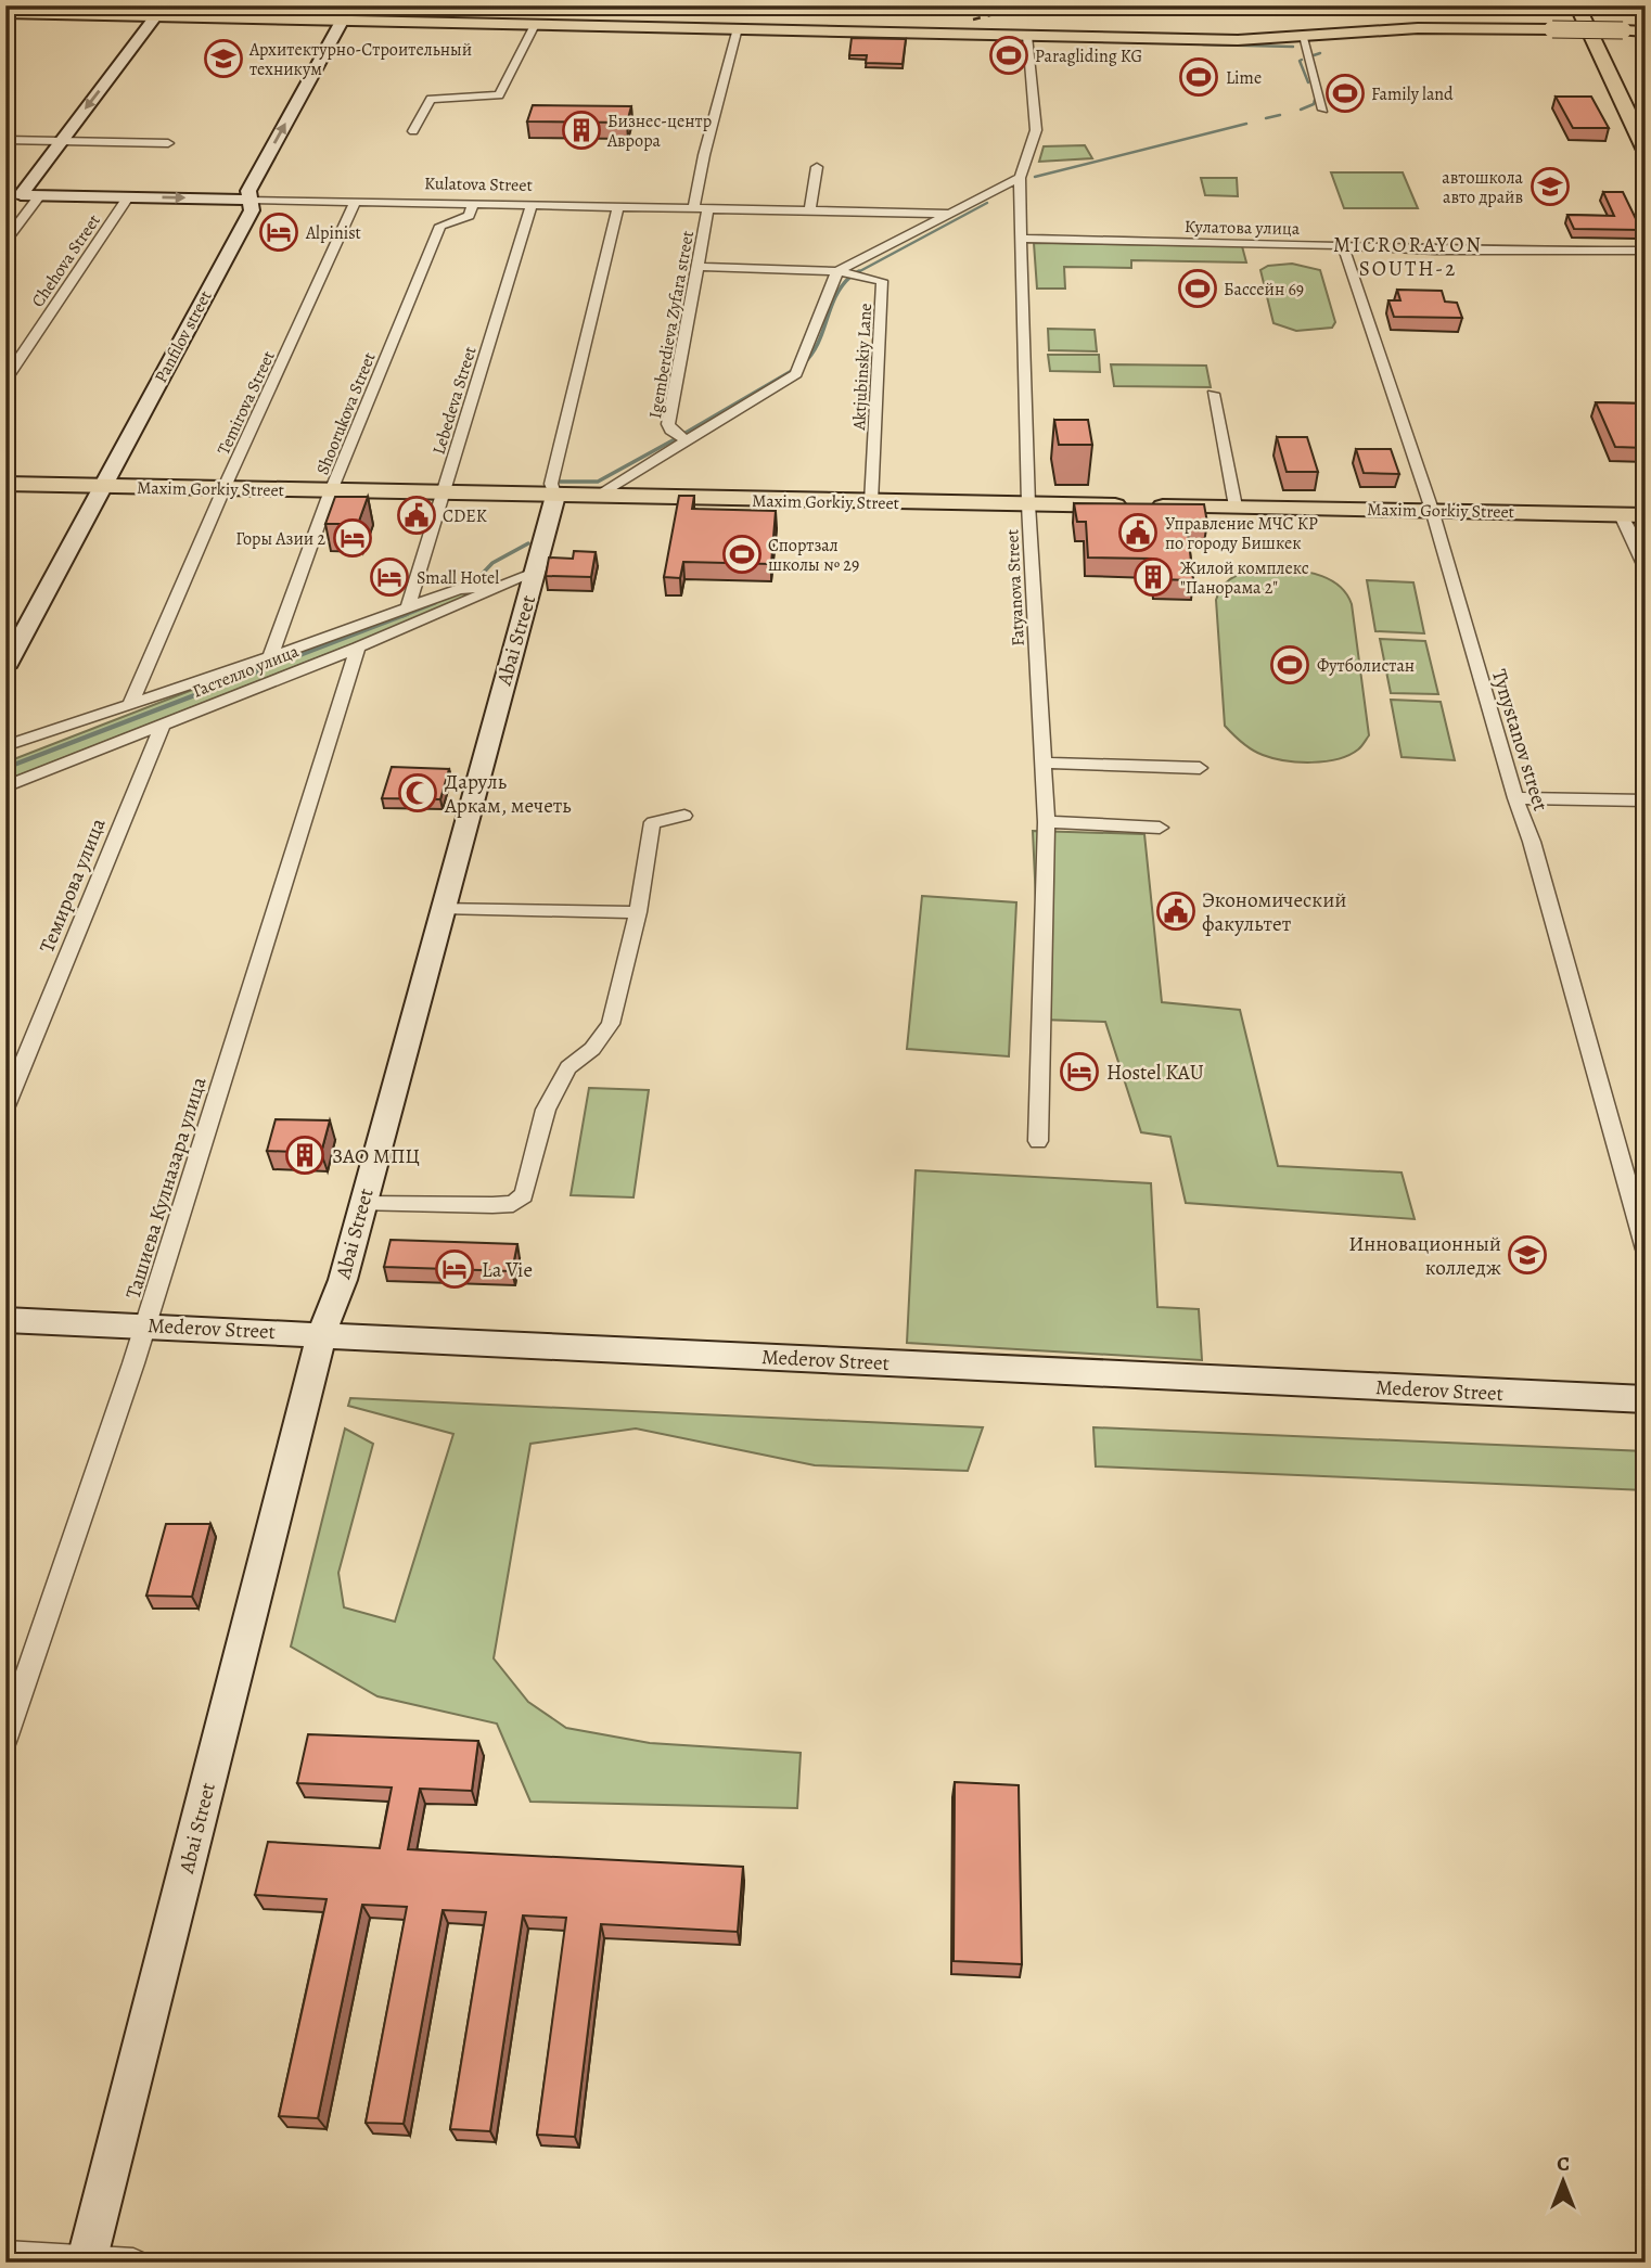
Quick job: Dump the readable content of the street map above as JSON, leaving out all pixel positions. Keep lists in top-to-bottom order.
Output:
{
  "streets": {
    "main road": ["Maxim Gorkiy Street"],
    "street": [
      "Kulatova Street",
      "Кулатова улица",
      "Chehova Street",
      "Igemberdieva Zyfara street",
      "Panfilov street",
      "Aktjubinskiy Lane",
      "Lebedeva Street",
      "Temirova Street",
      "Shoorukova Street",
      "Fatyanova Street",
      "Abai Street",
      "Гастелло улица",
      "Tynystanov street",
      "Темирова улица",
      "Ташиева Кулназара улица",
      "Mederov Street"
    ]
  },
  "crossings": [
    ["Kulatova Street", "Chehova Street"],
    ["Kulatova Street", "Igemberdieva Zyfara street"],
    ["Kulatova Street", "Panfilov street"],
    ["Kulatova Street", "Lebedeva Street"],
    ["Kulatova Street", "Temirova Street"],
    ["Kulatova Street", "Shoorukova Street"],
    ["Kulatova Street", "Abai Street"],
    ["Кулатова улица", "Fatyanova Street"],
    ["Кулатова улица", "Tynystanov street"],
    ["Igemberdieva Zyfara street", "Aktjubinskiy Lane"],
    ["Panfilov street", "Maxim Gorkiy Street"],
    ["Aktjubinskiy Lane", "Maxim Gorkiy Street"],
    ["Lebedeva Street", "Maxim Gorkiy Street"],
    ["Lebedeva Street", "Гастелло улица"],
    ["Temirova Street", "Maxim Gorkiy Street"],
    ["Temirova Street", "Гастелло улица"],
    ["Shoorukova Street", "Maxim Gorkiy Street"],
    ["Shoorukova Street", "Гастелло улица"],
    ["Maxim Gorkiy Street", "Fatyanova Street"],
    ["Maxim Gorkiy Street", "Abai Street"],
    ["Maxim Gorkiy Street", "Tynystanov street"],
    ["Abai Street", "Гастелло улица"],
    ["Abai Street", "Mederov Street"],
    ["Гастелло улица", "Темирова улица"],
    ["Гастелло улица", "Ташиева Кулназара улица"],
    ["Ташиева Кулназара улица", "Mederov Street"]
  ],
  "districts": ["MICRORAYON SOUTH-2"],
  "places": {
    "sports": [
      "Paragliding KG",
      "Lime",
      "Family land",
      "Бассейн 69",
      "Спортзал школы № 29",
      "Футболистан"
    ],
    "school or university": ["Архитектурно-Строительный техникум", "автошкола авто драйв", "Инновационный колледж"],
    "building": ["Бизнес-центр Аврора", "Жилой комплекс \"Панорама 2\"", "ЗАО МПЦ"],
    "hotel": [
      "Alpinist",
      "Горы Азии 2",
      "Small Hotel",
      "Hostel KAU",
      "La Vie"
    ],
    "public building": ["CDEK", "Управление МЧС КР по городу Бишкек", "Экономический факультет"],
    "mosque": ["Даруль Аркам, мечеть"]
  },
  "north": "top"
}
